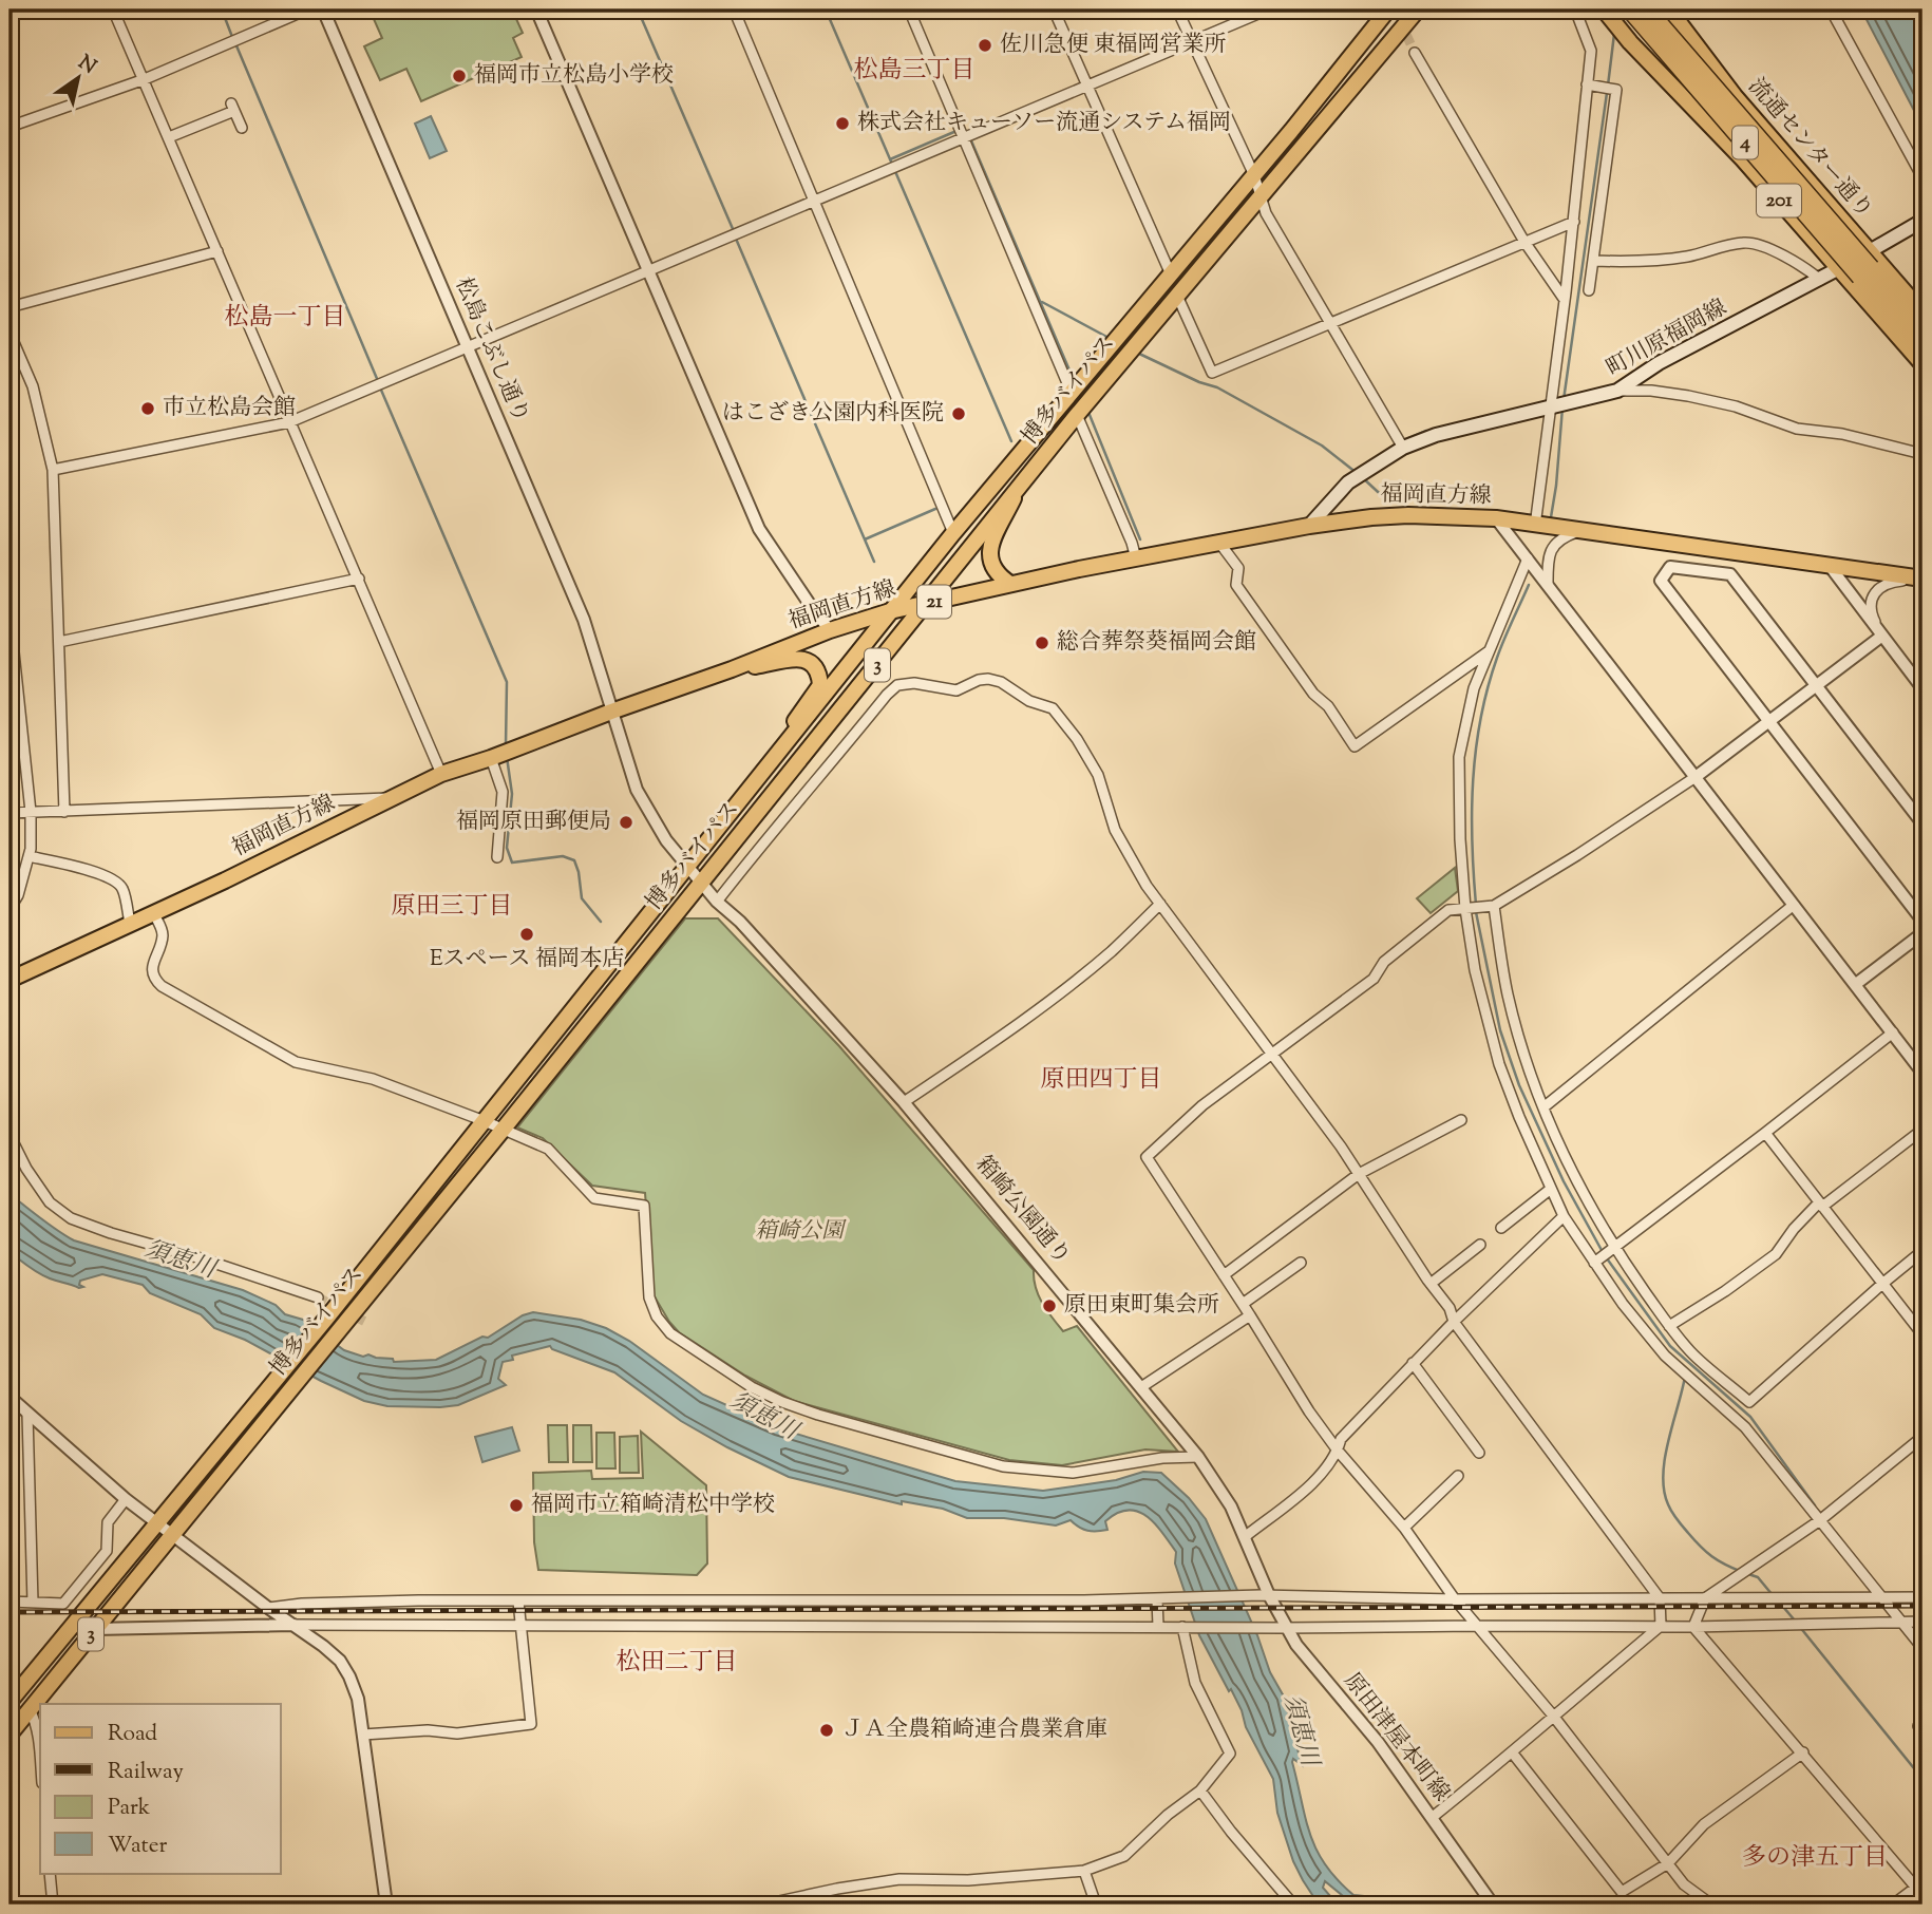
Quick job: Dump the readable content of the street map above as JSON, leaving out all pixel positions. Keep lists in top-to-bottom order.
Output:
{
  "streets": {
    "highway": ["4"],
    "main road": [
      "流通センター通り",
      "201",
      "町川原福岡線",
      "博多バイパス",
      "福岡直方線",
      "21",
      "3"
    ],
    "street": ["松島こぶし通り", "箱崎公園通り", "原田津屋本町線"]
  },
  "crossings": [
    ["流通センター通り", "町川原福岡線"],
    ["201", "町川原福岡線"],
    ["町川原福岡線", "福岡直方線"],
    ["松島こぶし通り", "福岡直方線"],
    ["博多バイパス", "福岡直方線"],
    ["博多バイパス", "箱崎公園通り"],
    ["箱崎公園通り", "原田津屋本町線"]
  ],
  "districts": [
    "松島三丁目",
    "松島一丁目",
    "原田三丁目",
    "原田四丁目",
    "松田二丁目",
    "多の津五丁目"
  ],
  "water": ["須恵川"],
  "parks": ["箱崎公園"],
  "places": [
    "佐川急便 東福岡営業所",
    "福岡市立松島小学校",
    "株式会社キューソー流通システム福岡",
    "市立松島会館",
    "はこざき公園内科医院",
    "総合葬祭葵福岡会館",
    "福岡原田郵便局",
    "Eスペース 福岡本店",
    "原田東町集会所",
    "福岡市立箱崎清松中学校",
    "ＪＡ全農箱崎連合農業倉庫"
  ],
  "legend": [
    "Road",
    "Railway",
    "Park",
    "Water"
  ],
  "north": "top right"
}
